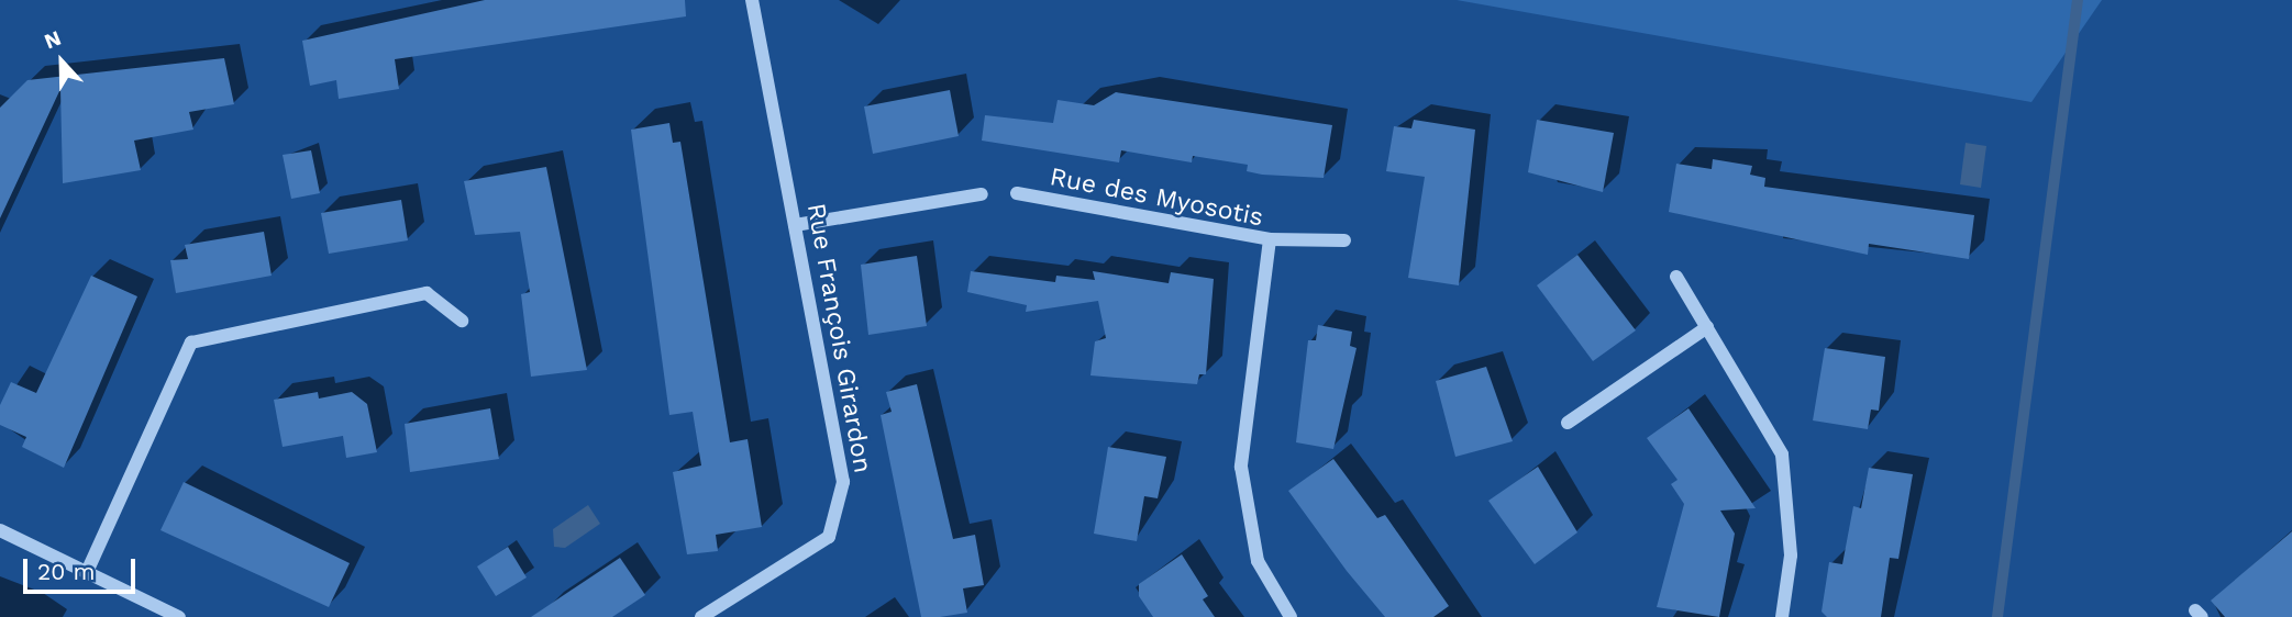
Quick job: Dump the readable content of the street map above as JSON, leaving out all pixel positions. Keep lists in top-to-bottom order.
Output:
{
  "streets": {
    "street": ["Rue des Myosotis", "Rue François Girardon"]
  },
  "scale_bar": "20 m",
  "north": "top"
}
